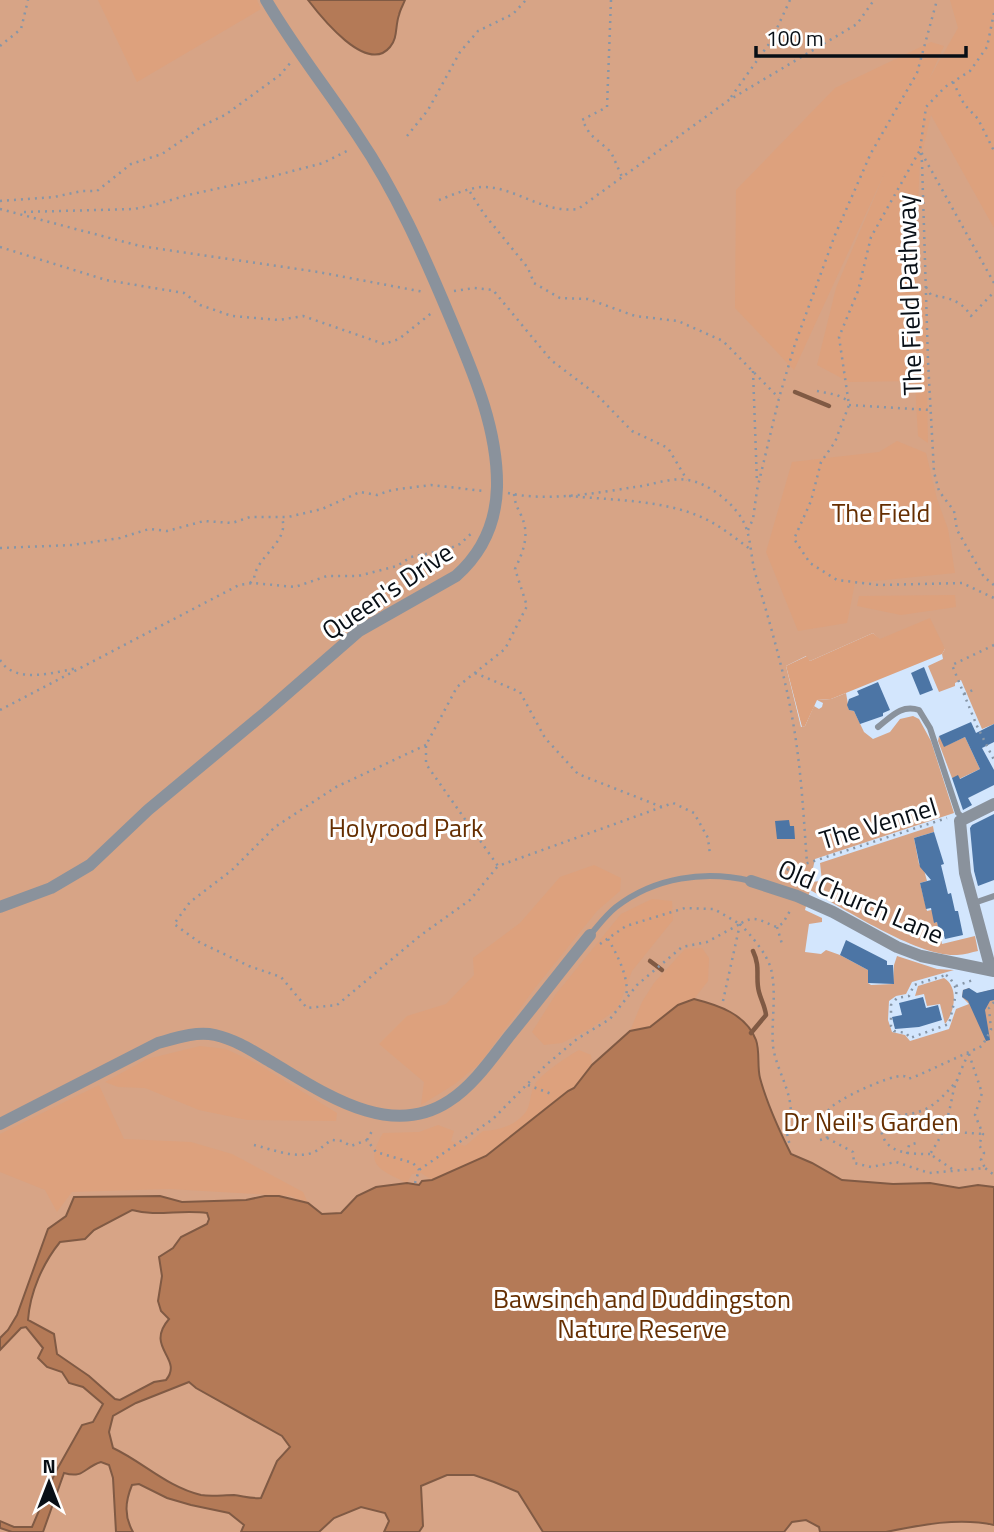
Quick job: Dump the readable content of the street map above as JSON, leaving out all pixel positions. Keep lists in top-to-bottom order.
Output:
{
  "streets": {
    "street": ["Queen's Drive", "Old Church Lane"],
    "path": ["The Field Pathway", "The Vennel"]
  },
  "parks": [
    "The Field",
    "Holyrood Park",
    "Dr Neil's Garden",
    "Bawsinch and Duddingston Nature Reserve"
  ],
  "scale_bar": "100 m",
  "north": "top"
}
